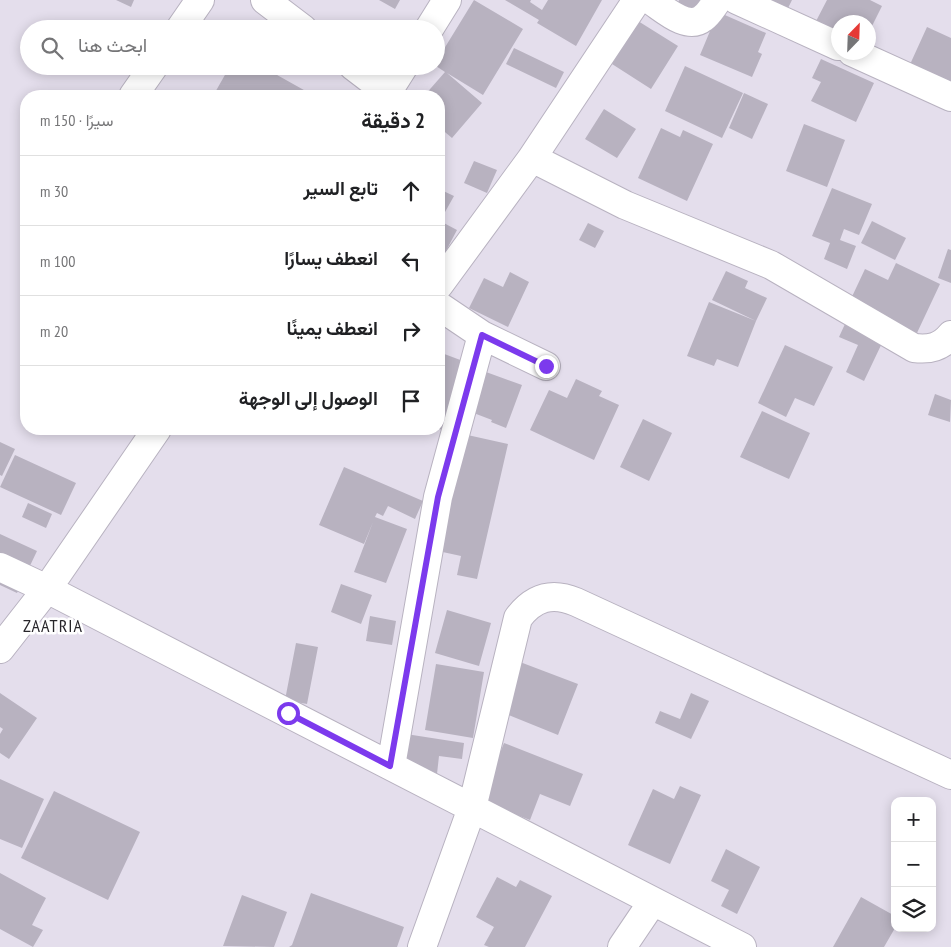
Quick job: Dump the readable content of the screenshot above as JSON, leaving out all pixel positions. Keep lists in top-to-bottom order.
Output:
{
  "districts": ["ZAATRIA"],
  "north": "top right",
  "page": {
    "search": "ابحث هنا",
    "heading": ["2 دقيقة", "سيرًا · 150 m"],
    "list": [
      ["تابع السير", "30 m"],
      ["انعطف يسارًا", "100 m"],
      ["انعطف يمينًا", "20 m"],
      "الوصول إلى الوجهة"
    ],
    "map_buttons": ["+", "−"]
  }
}
